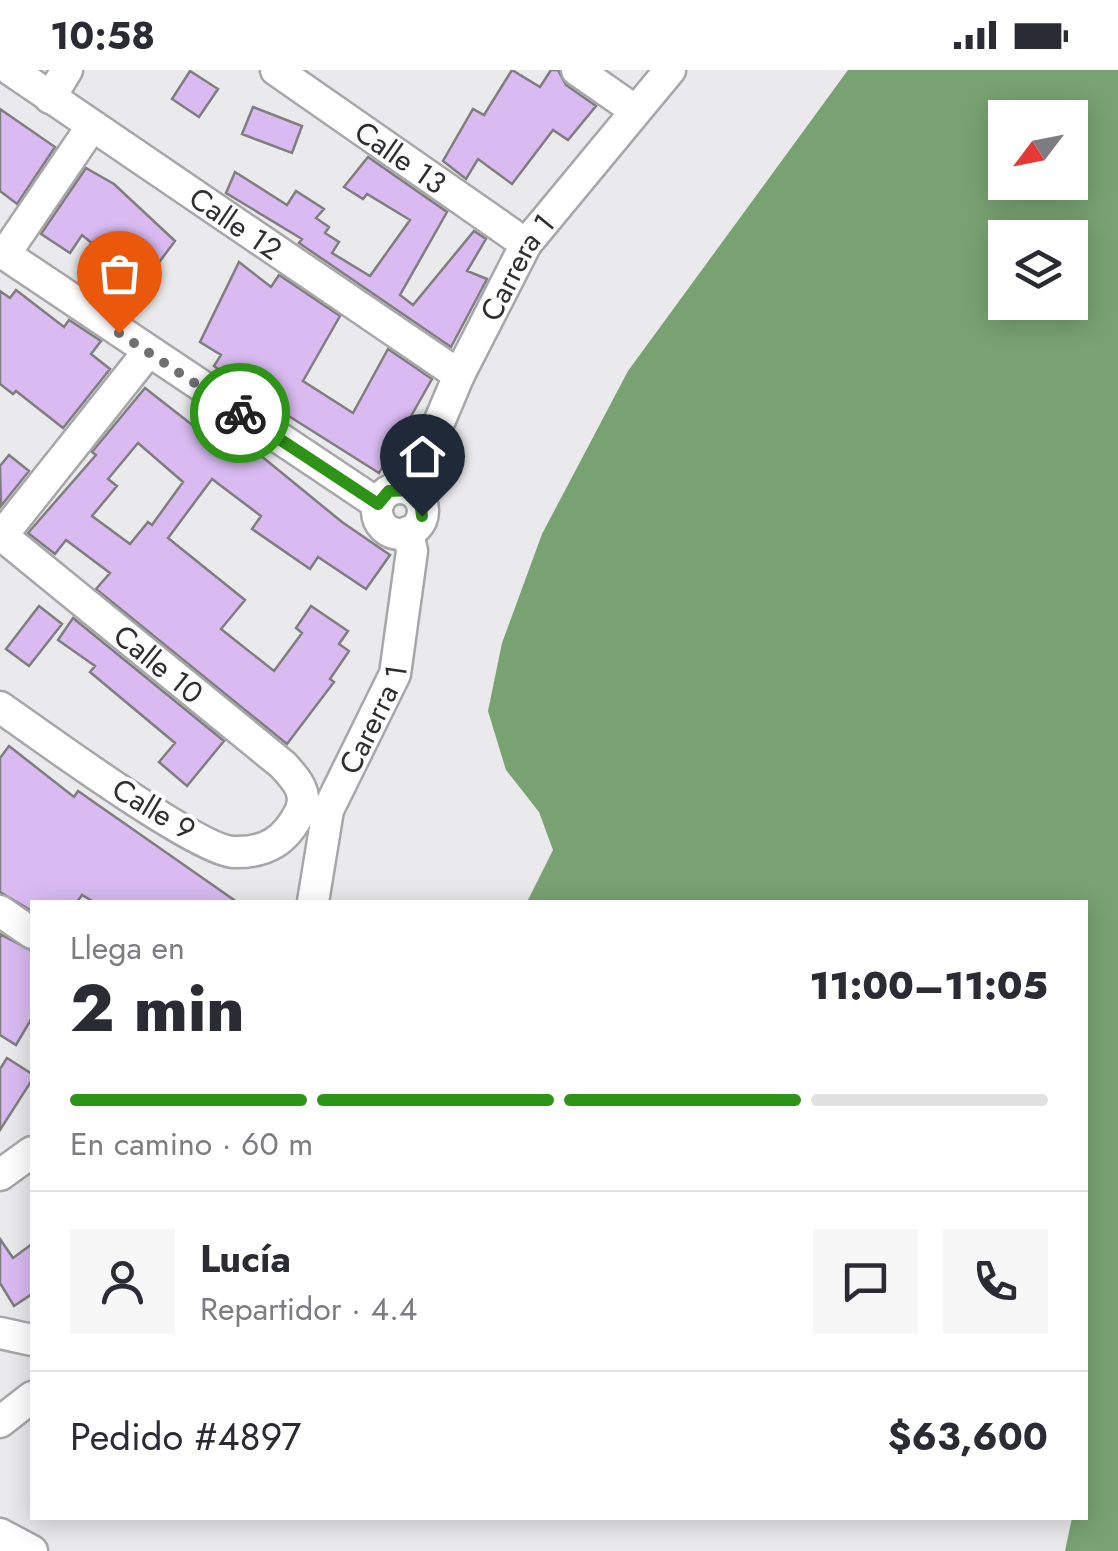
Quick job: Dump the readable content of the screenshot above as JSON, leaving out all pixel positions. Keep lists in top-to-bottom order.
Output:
{
  "streets": {
    "street": [
      "Calle 13",
      "Calle 12",
      "Carrera 1",
      "Calle 10",
      "Carerra 1",
      "Calle 9"
    ]
  },
  "crossings": [
    ["Calle 13", "Carrera 1"],
    ["Calle 12", "Carrera 1"],
    ["Carrera 1", "Carerra 1"],
    ["Calle 10", "Calle 9"]
  ],
  "north": "bottom left",
  "page": {
    "status": "10:58",
    "heading": ["2 min", "Llega en", "11:00–11:05"],
    "panel": [
      "Lucía",
      "Repartidor · 4.4",
      "Pedido #4897",
      "$63,600"
    ],
    "bar": "En camino · 60 m"
  }
}
